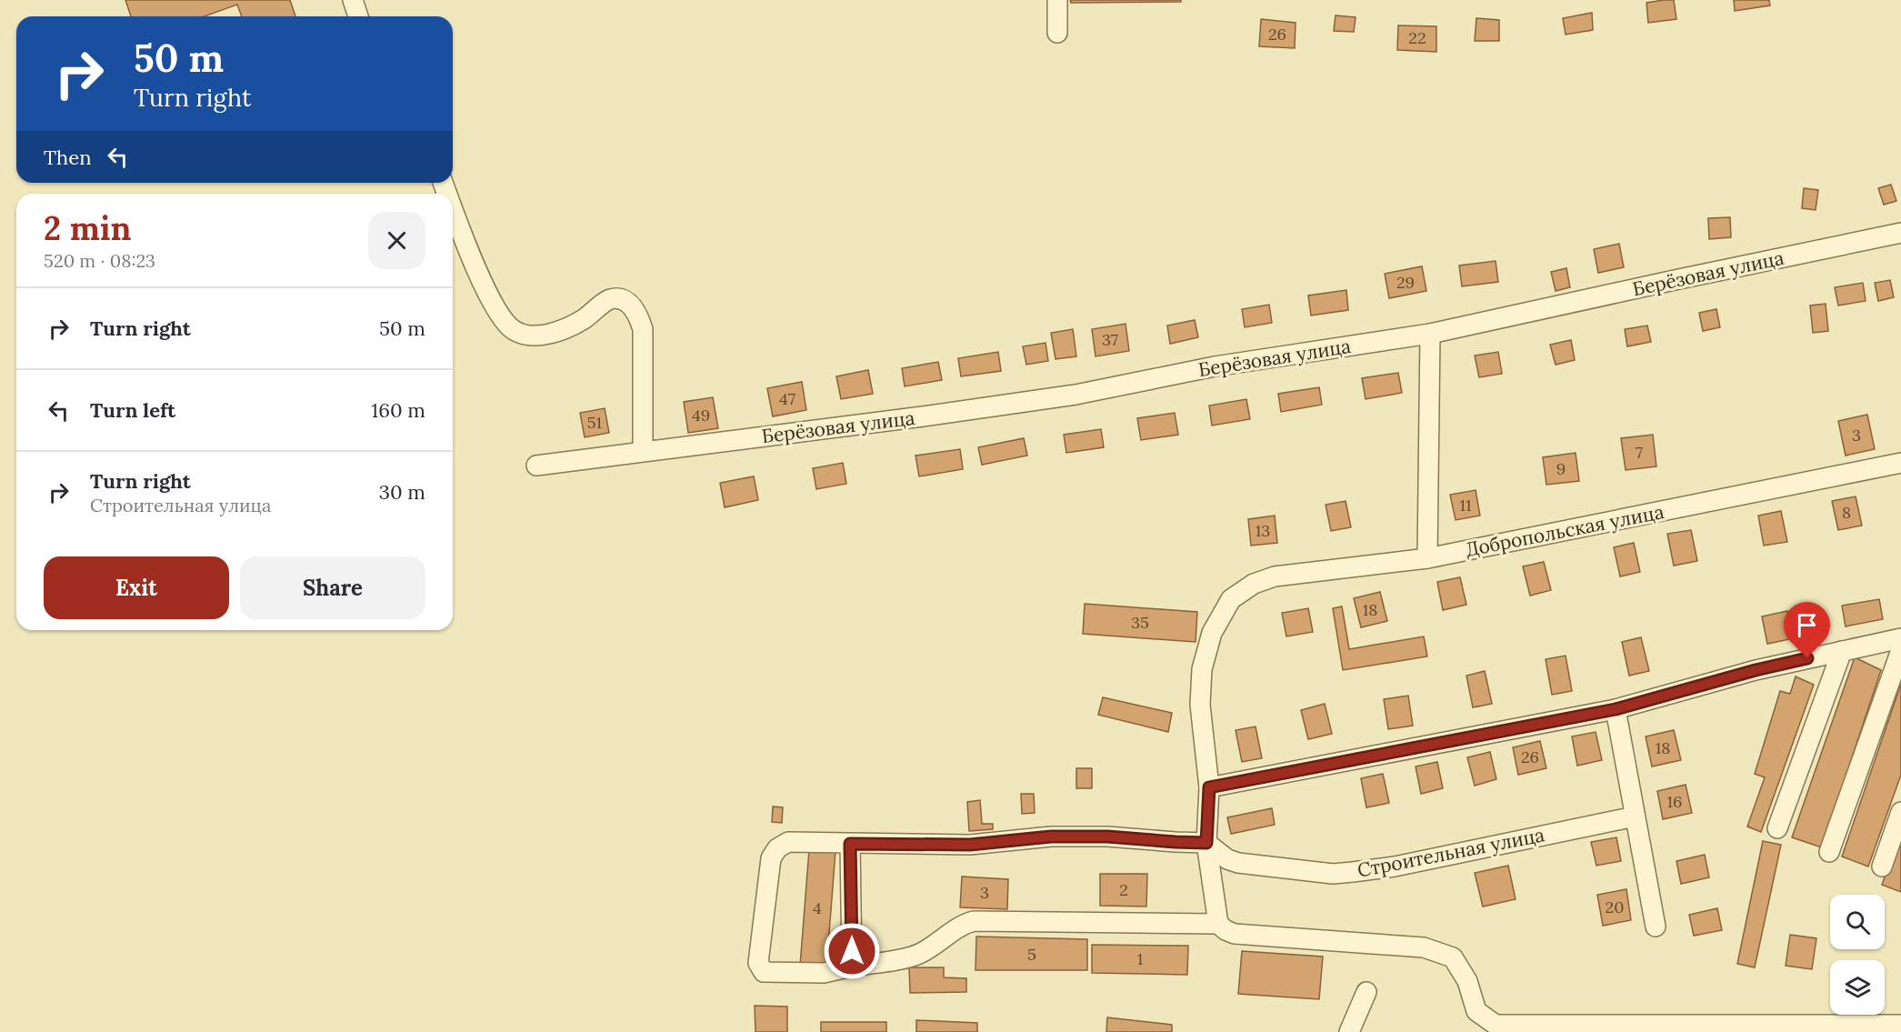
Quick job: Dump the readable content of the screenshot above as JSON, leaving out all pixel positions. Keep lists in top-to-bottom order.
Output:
{
  "streets": {
    "street": ["Берёзовая улица", "Добропольская улица", "Строительная улица"]
  },
  "house_numbers": [
    "26",
    "22",
    "29",
    "37",
    "47",
    "49",
    "51",
    "3",
    "7",
    "9",
    "11",
    "8",
    "13",
    "18",
    "35",
    "18",
    "26",
    "16",
    "2",
    "3",
    "20",
    "4",
    "5",
    "1"
  ],
  "page": {
    "turn": ["50 m", "Turn right"],
    "then": "Then",
    "heading": ["2 min", "520 m · 08:23"],
    "list": [
      {
        "name": "Turn right",
        "value": "50 m"
      },
      {
        "name": "Turn left",
        "value": "160 m"
      },
      {
        "name": "Turn right",
        "note": "Строительная улица",
        "value": "30 m"
      }
    ],
    "buttons": ["Exit", "Share"]
  }
}
